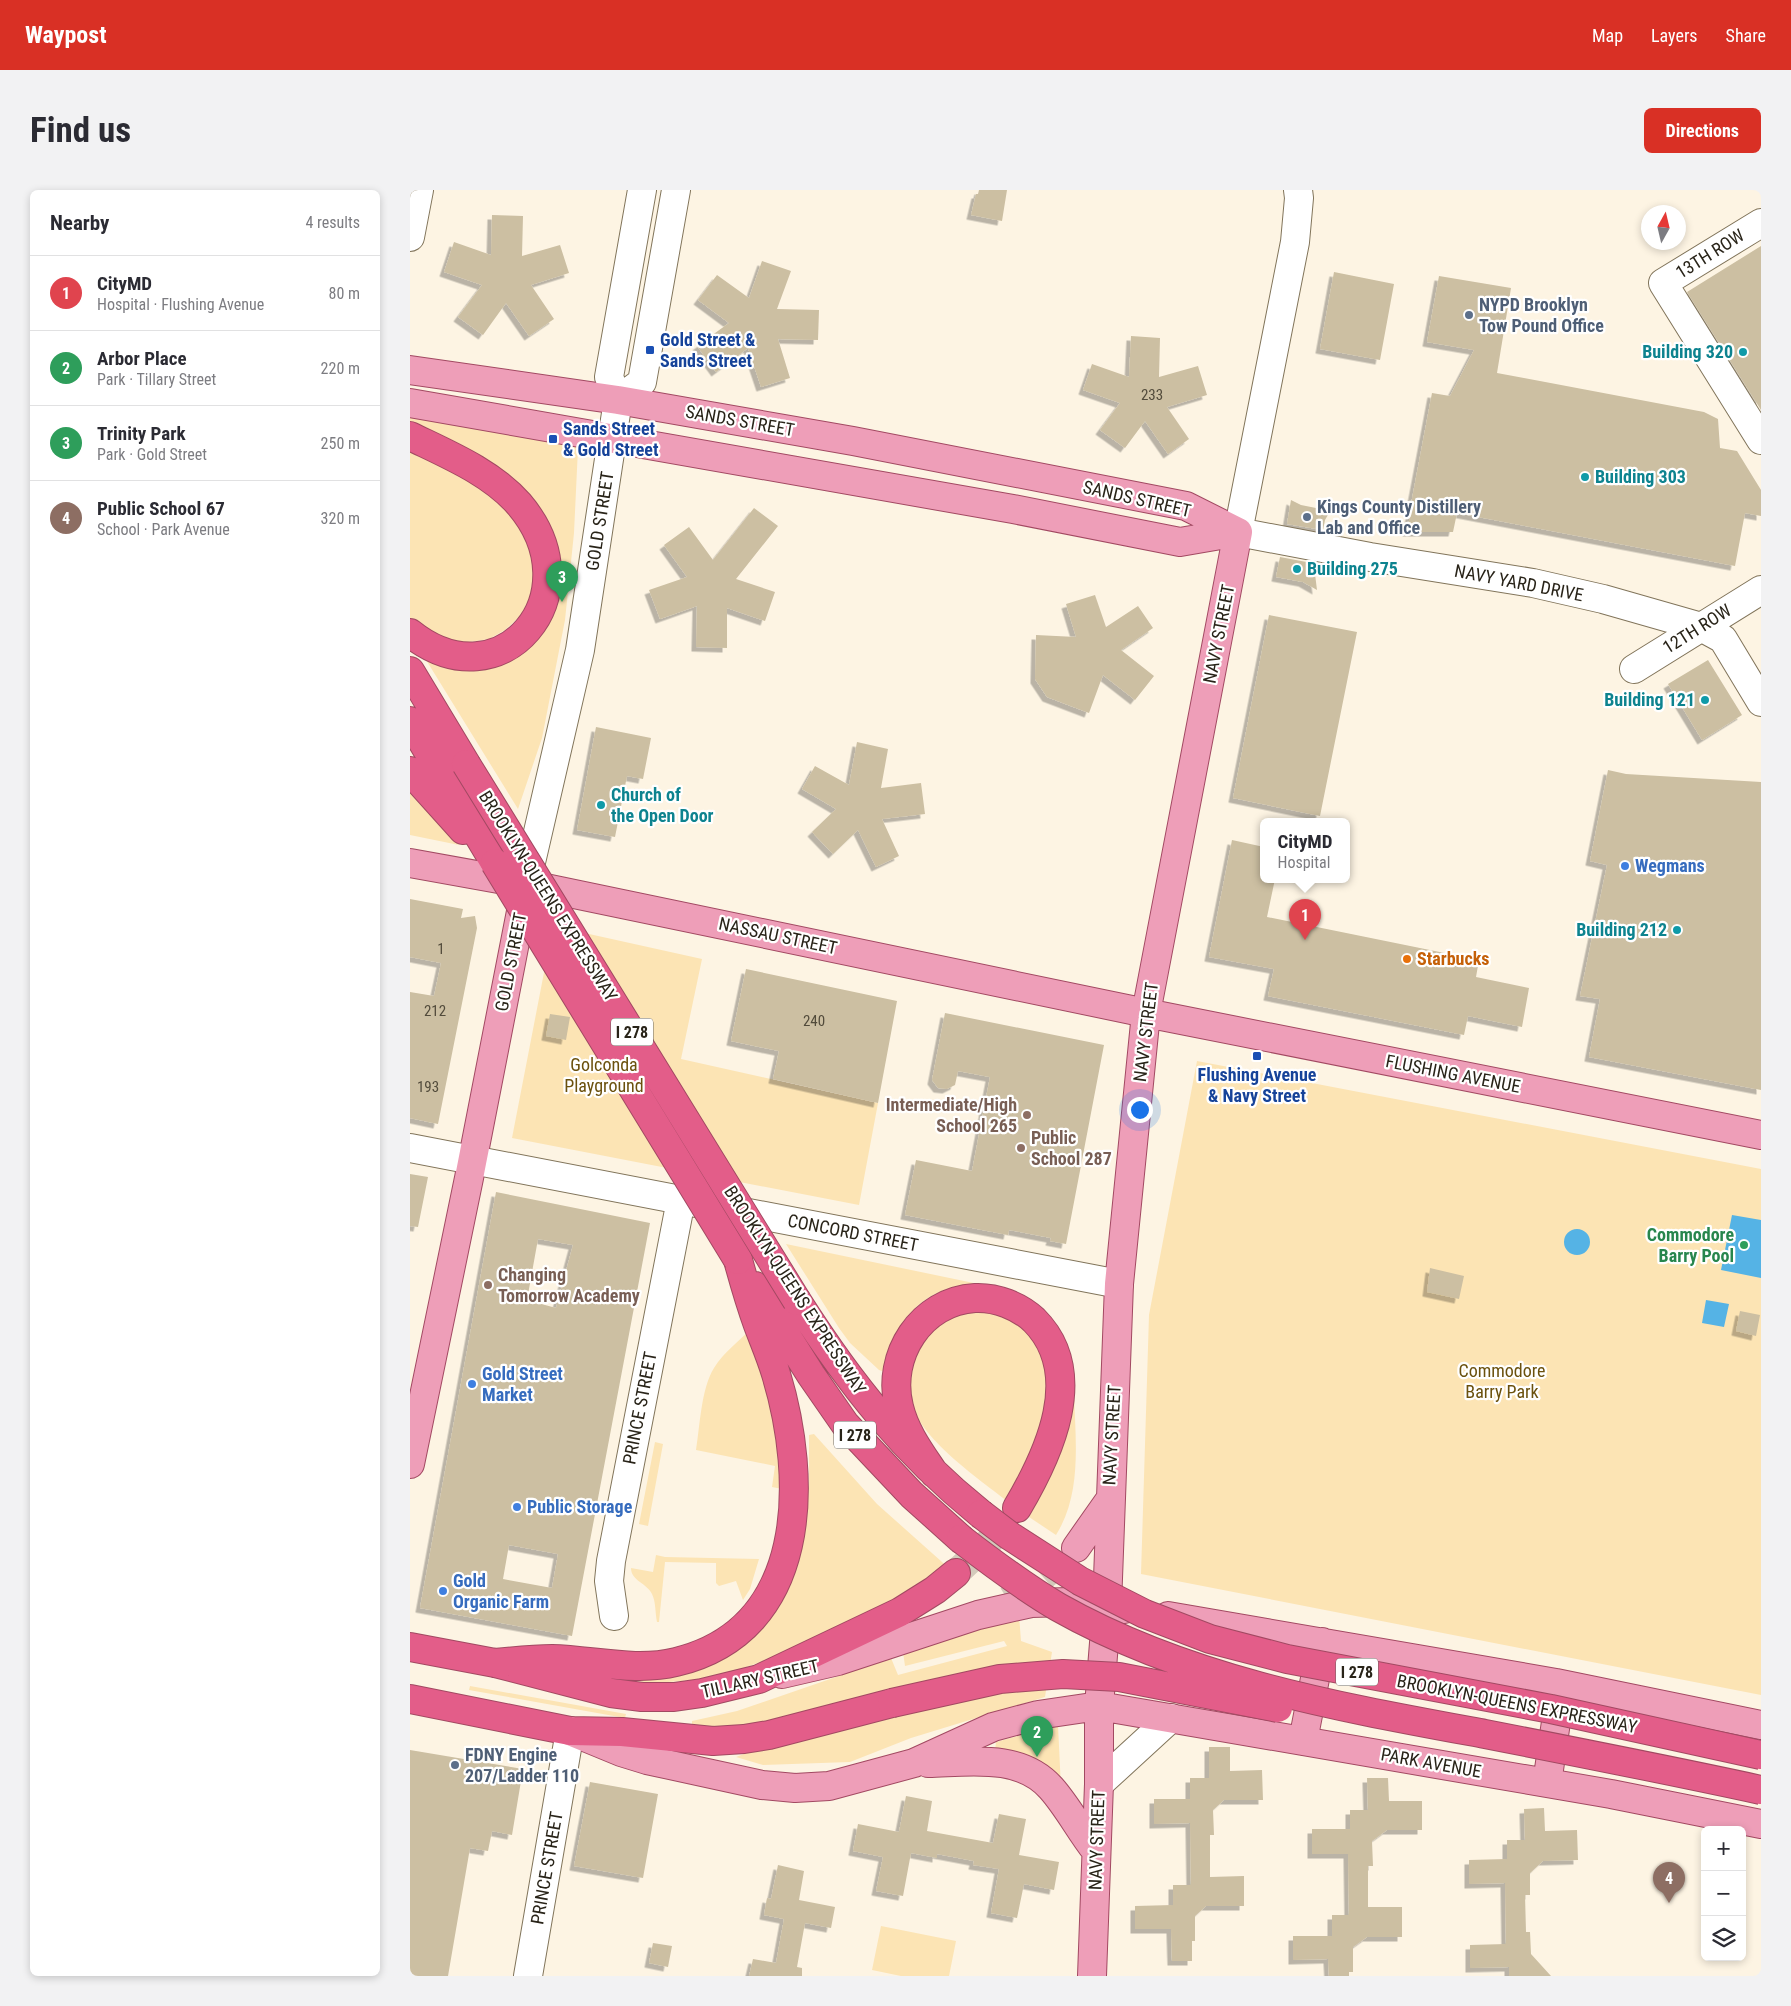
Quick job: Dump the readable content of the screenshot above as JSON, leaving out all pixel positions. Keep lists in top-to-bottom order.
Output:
{
  "streets": {
    "highway": ["BROOKLYN-QUEENS EXPRESSWAY", "I 278", "TILLARY STREET"],
    "main road": [
      "SANDS STREET",
      "GOLD STREET",
      "NAVY STREET",
      "NASSAU STREET",
      "FLUSHING AVENUE",
      "PARK AVENUE"
    ],
    "street": [
      "13TH ROW",
      "NAVY YARD DRIVE",
      "12TH ROW",
      "CONCORD STREET",
      "PRINCE STREET"
    ]
  },
  "crossings": [
    ["SANDS STREET", "GOLD STREET"],
    ["SANDS STREET", "NAVY YARD DRIVE"],
    ["SANDS STREET", "NAVY STREET"],
    ["GOLD STREET", "NASSAU STREET"],
    ["GOLD STREET", "CONCORD STREET"],
    ["NAVY YARD DRIVE", "12TH ROW"],
    ["NAVY YARD DRIVE", "NAVY STREET"],
    ["NAVY STREET", "NASSAU STREET"],
    ["NAVY STREET", "FLUSHING AVENUE"],
    ["NAVY STREET", "CONCORD STREET"],
    ["NAVY STREET", "TILLARY STREET"],
    ["NAVY STREET", "PARK AVENUE"],
    ["NASSAU STREET", "FLUSHING AVENUE"],
    ["CONCORD STREET", "PRINCE STREET"]
  ],
  "parks": ["Golconda Playground", "Commodore Barry Park"],
  "places": {
    "other": [
      "NYPD Brooklyn Tow Pound Office",
      "Building 320",
      "Building 303",
      "Kings County Distillery Lab and Office",
      "Building 275",
      "Building 121",
      "Church of the Open Door",
      "Wegmans",
      "Building 212",
      "Starbucks",
      "Intermediate/High School 265",
      "Public School 287",
      "Commodore Barry Pool",
      "Changing Tomorrow Academy",
      "Gold Street Market",
      "Public Storage",
      "Gold Organic Farm",
      "FDNY Engine 207/Ladder 110"
    ],
    "transit": ["Gold Street & Sands Street", "Sands Street & Gold Street", "Flushing Avenue & Navy Street"]
  },
  "house_numbers": [
    "233",
    "1",
    "212",
    "240",
    "193"
  ],
  "north": "top",
  "page": {
    "header": "Waypost",
    "nav": ["Map", "Layers", "Share"],
    "buttons": "Directions",
    "title": "Find us",
    "heading": ["Nearby", "4 results"],
    "list": [
      {
        "mark": "1",
        "name": "CityMD",
        "note": "Hospital · Flushing Avenue",
        "value": "80 m"
      },
      {
        "mark": "2",
        "name": "Arbor Place",
        "note": "Park · Tillary Street",
        "value": "220 m"
      },
      {
        "mark": "3",
        "name": "Trinity Park",
        "note": "Park · Gold Street",
        "value": "250 m"
      },
      {
        "mark": "4",
        "name": "Public School 67",
        "note": "School · Park Avenue",
        "value": "320 m"
      }
    ],
    "pins": [
      "3",
      "1",
      "2",
      "4"
    ],
    "popup": ["CityMD", "Hospital"],
    "map_buttons": ["+", "−"]
  }
}
